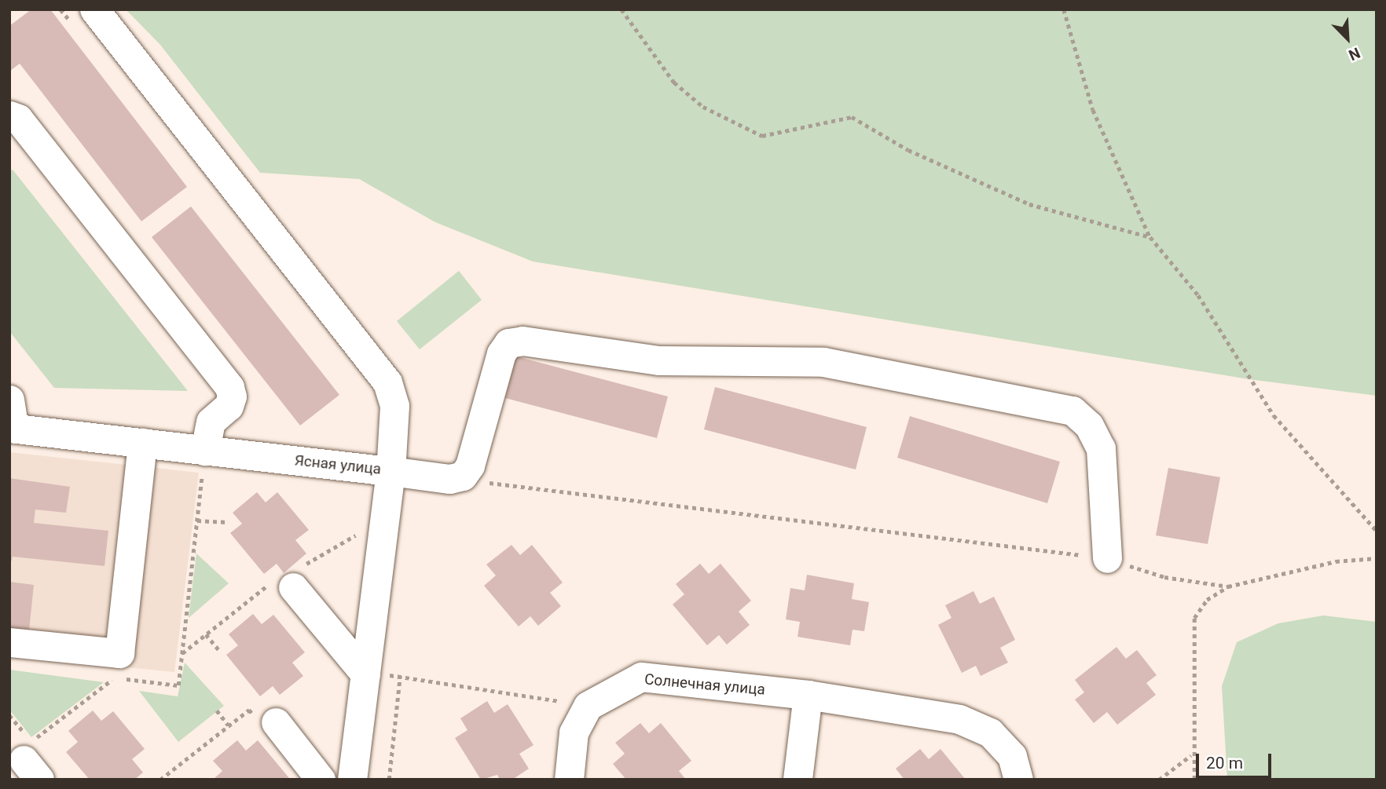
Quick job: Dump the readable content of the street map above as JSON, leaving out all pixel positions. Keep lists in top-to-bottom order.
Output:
{
  "streets": {
    "street": ["Ясная улица", "Солнечная улица"]
  },
  "scale_bar": "20 m",
  "north": "bottom right"
}
